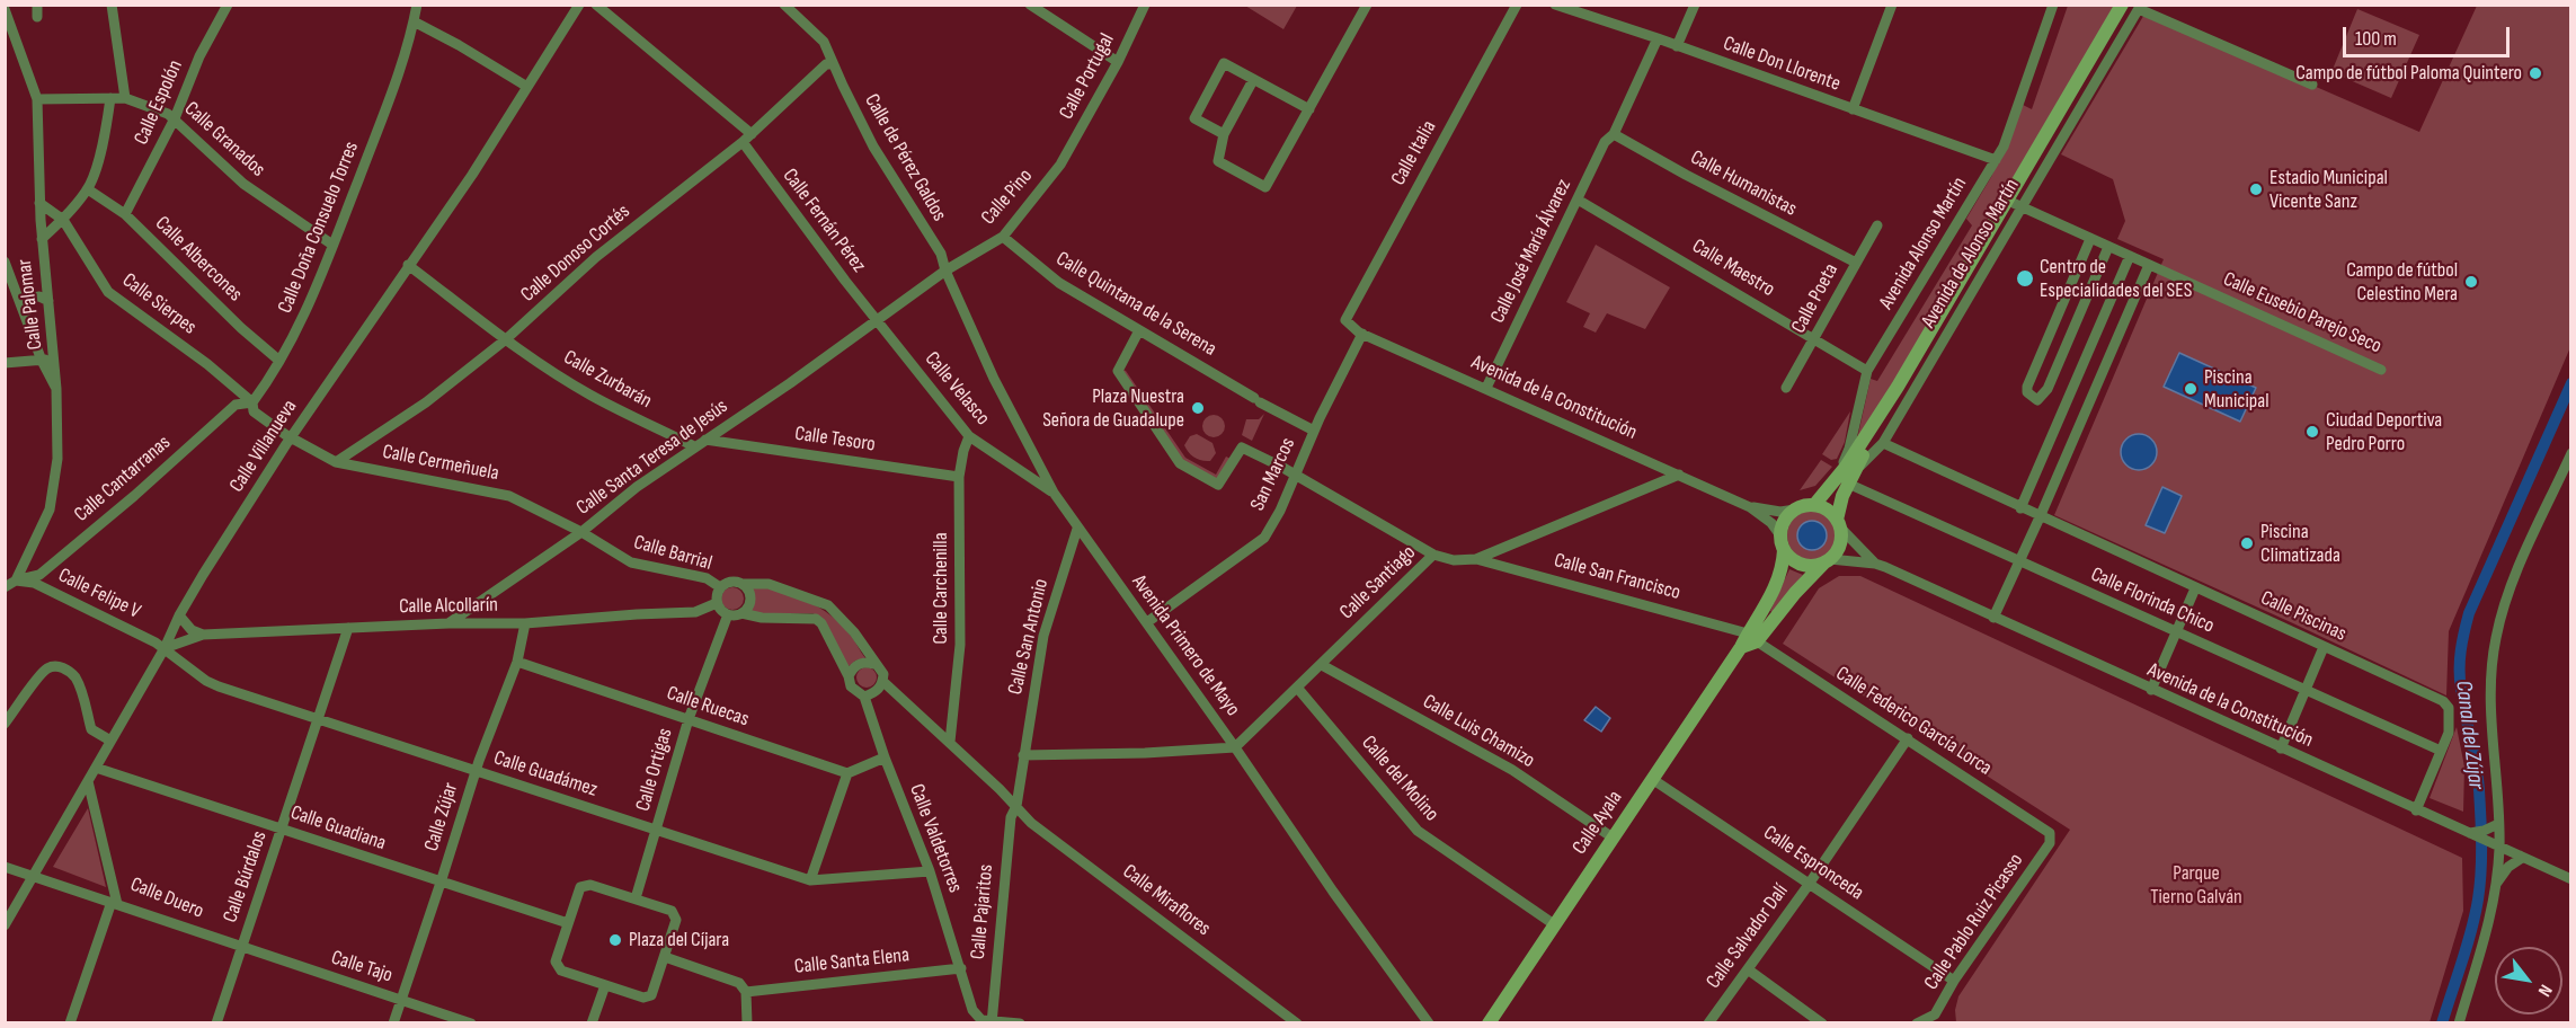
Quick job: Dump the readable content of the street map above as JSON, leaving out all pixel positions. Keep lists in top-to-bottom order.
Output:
{
  "streets": {
    "main road": ["Avenida de Alonso Martín", "Calle Ayala"],
    "street": [
      "Calle Don Llorente",
      "Calle Portugal",
      "Calle Espolón",
      "Calle Granados",
      "Calle Italia",
      "Calle de Pérez Galdos",
      "Calle Humanistas",
      "Calle Pino",
      "Calle Fernán Pérez",
      "Calle Doña Consuelo Torres",
      "Avenida Alonso Martín",
      "Calle José María Álvarez",
      "Calle Donoso Cortés",
      "Calle Albercones",
      "Calle Maestro",
      "Calle Poeta",
      "Calle Palomar",
      "Calle Sierpes",
      "Calle Quintana de la Serena",
      "Calle Eusebio Parejo Seco",
      "Calle Zurbarán",
      "Calle Velasco",
      "Avenida de la Constitución",
      "Calle Tesoro",
      "Calle Villanueva",
      "Calle Santa Teresa de Jesús",
      "Calle Cermeñuela",
      "San Marcos",
      "Calle Cantarranas",
      "Calle Barrial",
      "Calle San Francisco",
      "Calle Santiago",
      "Calle Carchenilla",
      "Calle Felipe V",
      "Calle Florinda Chico",
      "Calle Alcollarín",
      "Calle Piscinas",
      "Calle San Antonio",
      "Avenida Primero de Mayo",
      "Calle Ruecas",
      "Calle Federico García Lorca",
      "Calle Luis Chamizo",
      "Calle Ortigas",
      "Calle Guadámez",
      "Calle del Molino",
      "Calle Zújar",
      "Calle Guadiana",
      "Calle Valdetorres",
      "Calle Espronceda",
      "Calle Búrdalos",
      "Calle Duero",
      "Calle Miraflores",
      "Calle Pajaritos",
      "Calle Pablo Ruiz Picasso",
      "Calle Salvador Dalí",
      "Calle Santa Elena",
      "Calle Tajo"
    ]
  },
  "crossings": [
    ["Calle Don Llorente", "Avenida Alonso Martín"],
    ["Calle Don Llorente", "Calle José María Álvarez"],
    ["Calle Portugal", "Calle Pino"],
    ["Calle Espolón", "Calle Granados"],
    ["Calle Espolón", "Calle Albercones"],
    ["Calle Granados", "Calle Doña Consuelo Torres"],
    ["Calle Granados", "Calle Palomar"],
    ["Calle Italia", "Avenida de la Constitución"],
    ["Calle de Pérez Galdos", "Calle Pino"],
    ["Calle de Pérez Galdos", "Calle Donoso Cortés"],
    ["Calle de Pérez Galdos", "Avenida Primero de Mayo"],
    ["Calle Humanistas", "Calle José María Álvarez"],
    ["Calle Humanistas", "Calle Poeta"],
    ["Calle Pino", "Calle Fernán Pérez"],
    ["Calle Pino", "Calle Quintana de la Serena"],
    ["Calle Pino", "Calle Velasco"],
    ["Calle Pino", "Calle Santa Teresa de Jesús"],
    ["Calle Pino", "Avenida Primero de Mayo"],
    ["Calle Fernán Pérez", "Calle Donoso Cortés"],
    ["Calle Fernán Pérez", "Calle Velasco"],
    ["Calle Fernán Pérez", "Calle Santa Teresa de Jesús"],
    ["Calle Doña Consuelo Torres", "Calle Albercones"],
    ["Calle Doña Consuelo Torres", "Calle Sierpes"],
    ["Calle Doña Consuelo Torres", "Calle Cantarranas"],
    ["Avenida Alonso Martín", "Avenida de Alonso Martín"],
    ["Avenida Alonso Martín", "Calle Maestro"],
    ["Avenida Alonso Martín", "Avenida de la Constitución"],
    ["Avenida Alonso Martín", "Calle Ayala"],
    ["Calle José María Álvarez", "Calle Maestro"],
    ["Calle José María Álvarez", "Avenida de la Constitución"],
    ["Calle Donoso Cortés", "Calle Zurbarán"],
    ["Calle Donoso Cortés", "Calle Cermeñuela"],
    ["Avenida de Alonso Martín", "Calle Eusebio Parejo Seco"],
    ["Avenida de Alonso Martín", "Avenida de la Constitución"],
    ["Avenida de Alonso Martín", "Calle Florinda Chico"],
    ["Avenida de Alonso Martín", "Calle Piscinas"],
    ["Avenida de Alonso Martín", "Calle Ayala"],
    ["Calle Maestro", "Calle Poeta"],
    ["Calle Palomar", "Calle Cantarranas"],
    ["Calle Palomar", "Calle Felipe V"],
    ["Calle Sierpes", "Calle Cantarranas"],
    ["Calle Quintana de la Serena", "San Marcos"],
    ["Calle Zurbarán", "Calle Villanueva"],
    ["Calle Zurbarán", "Calle Santa Teresa de Jesús"],
    ["Calle Velasco", "Calle Santa Teresa de Jesús"],
    ["Calle Velasco", "Calle Carchenilla"],
    ["Calle Velasco", "Avenida Primero de Mayo"],
    ["Avenida de la Constitución", "San Marcos"],
    ["Avenida de la Constitución", "Calle Santiago"],
    ["Avenida de la Constitución", "Calle Piscinas"],
    ["Avenida de la Constitución", "Calle Ayala"],
    ["Calle Tesoro", "Calle Santa Teresa de Jesús"],
    ["Calle Tesoro", "Calle Carchenilla"],
    ["Calle Villanueva", "Calle Cermeñuela"],
    ["Calle Villanueva", "Calle Felipe V"],
    ["Calle Villanueva", "Calle Alcollarín"],
    ["Calle Villanueva", "Calle Guadámez"],
    ["Calle Villanueva", "Calle Guadiana"],
    ["Calle Villanueva", "Calle Duero"],
    ["Calle Santa Teresa de Jesús", "Calle Cermeñuela"],
    ["Calle Santa Teresa de Jesús", "Calle Barrial"],
    ["Calle Santa Teresa de Jesús", "Calle Alcollarín"],
    ["Calle Cermeñuela", "Calle Barrial"],
    ["San Marcos", "Avenida Primero de Mayo"],
    ["Calle Cantarranas", "Calle Felipe V"],
    ["Calle Barrial", "Calle Alcollarín"],
    ["Calle Barrial", "Calle Ortigas"],
    ["Calle Barrial", "Calle Valdetorres"],
    ["Calle San Francisco", "Calle Santiago"],
    ["Calle San Francisco", "Calle Federico García Lorca"],
    ["Calle San Francisco", "Calle Ayala"],
    ["Calle Santiago", "Avenida Primero de Mayo"],
    ["Calle Santiago", "Calle Luis Chamizo"],
    ["Calle Santiago", "Calle del Molino"],
    ["Calle Carchenilla", "Calle Miraflores"],
    ["Calle Felipe V", "Calle Alcollarín"],
    ["Calle Felipe V", "Calle Guadámez"],
    ["Calle Florinda Chico", "Calle Piscinas"],
    ["Calle Alcollarín", "Calle Ortigas"],
    ["Calle Alcollarín", "Calle Guadámez"],
    ["Calle Alcollarín", "Calle Zújar"],
    ["Calle Alcollarín", "Calle Valdetorres"],
    ["Calle Alcollarín", "Calle Búrdalos"],
    ["Calle San Antonio", "Avenida Primero de Mayo"],
    ["Calle San Antonio", "Calle Pajaritos"],
    ["Calle Ruecas", "Calle Ortigas"],
    ["Calle Ruecas", "Calle Zújar"],
    ["Calle Federico García Lorca", "Calle Ayala"],
    ["Calle Federico García Lorca", "Calle Pablo Ruiz Picasso"],
    ["Calle Federico García Lorca", "Calle Salvador Dalí"],
    ["Calle Luis Chamizo", "Calle Ayala"],
    ["Calle Ortigas", "Calle Guadámez"],
    ["Calle Ortigas", "Calle Valdetorres"],
    ["Calle Guadámez", "Calle Zújar"],
    ["Calle Guadámez", "Calle Valdetorres"],
    ["Calle Guadámez", "Calle Búrdalos"],
    ["Calle del Molino", "Calle Ayala"],
    ["Calle Zújar", "Calle Guadiana"],
    ["Calle Zújar", "Calle Tajo"],
    ["Calle Ayala", "Calle Espronceda"],
    ["Calle Guadiana", "Calle Búrdalos"],
    ["Calle Valdetorres", "Calle Pajaritos"],
    ["Calle Valdetorres", "Calle Santa Elena"],
    ["Calle Espronceda", "Calle Pablo Ruiz Picasso"],
    ["Calle Espronceda", "Calle Salvador Dalí"],
    ["Calle Búrdalos", "Calle Duero"],
    ["Calle Búrdalos", "Calle Tajo"],
    ["Calle Duero", "Calle Tajo"],
    ["Calle Miraflores", "Calle Pajaritos"]
  ],
  "water": ["Canal del Zújar"],
  "parks": ["Parque Tierno Galván"],
  "places": [
    "Campo de fútbol Paloma Quintero",
    "Estadio Municipal Vicente Sanz",
    "Centro de Especialidades del SES",
    "Campo de fútbol Celestino Mera",
    "Piscina Municipal",
    "Plaza Nuestra Señora de Guadalupe",
    "Ciudad Deportiva Pedro Porro",
    "Piscina Climatizada",
    "Plaza del Cíjara"
  ],
  "scale_bar": "100 m",
  "north": "bottom right"
}
